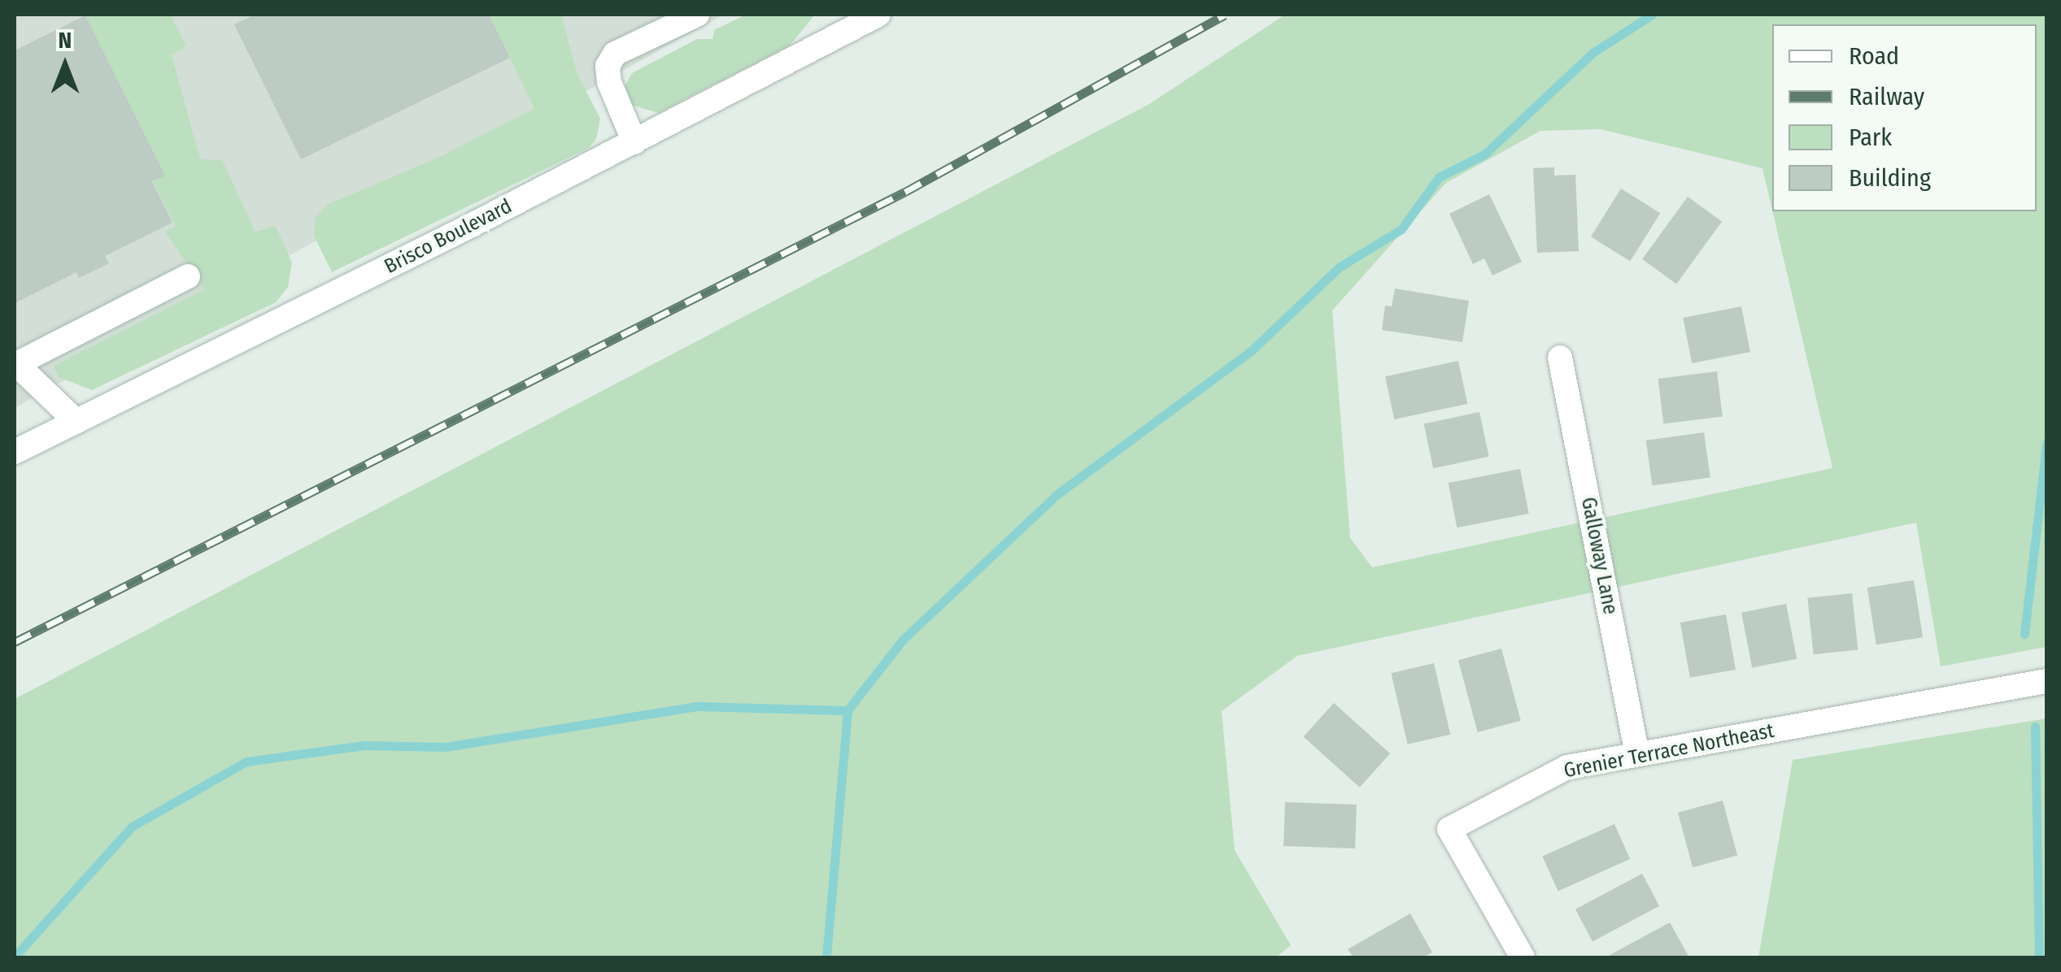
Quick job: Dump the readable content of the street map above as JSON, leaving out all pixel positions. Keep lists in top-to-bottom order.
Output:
{
  "streets": {
    "street": ["Brisco Boulevard", "Galloway Lane", "Grenier Terrace Northeast"]
  },
  "crossings": [
    ["Galloway Lane", "Grenier Terrace Northeast"]
  ],
  "legend": [
    "Road",
    "Railway",
    "Park",
    "Building"
  ],
  "north": "top"
}
